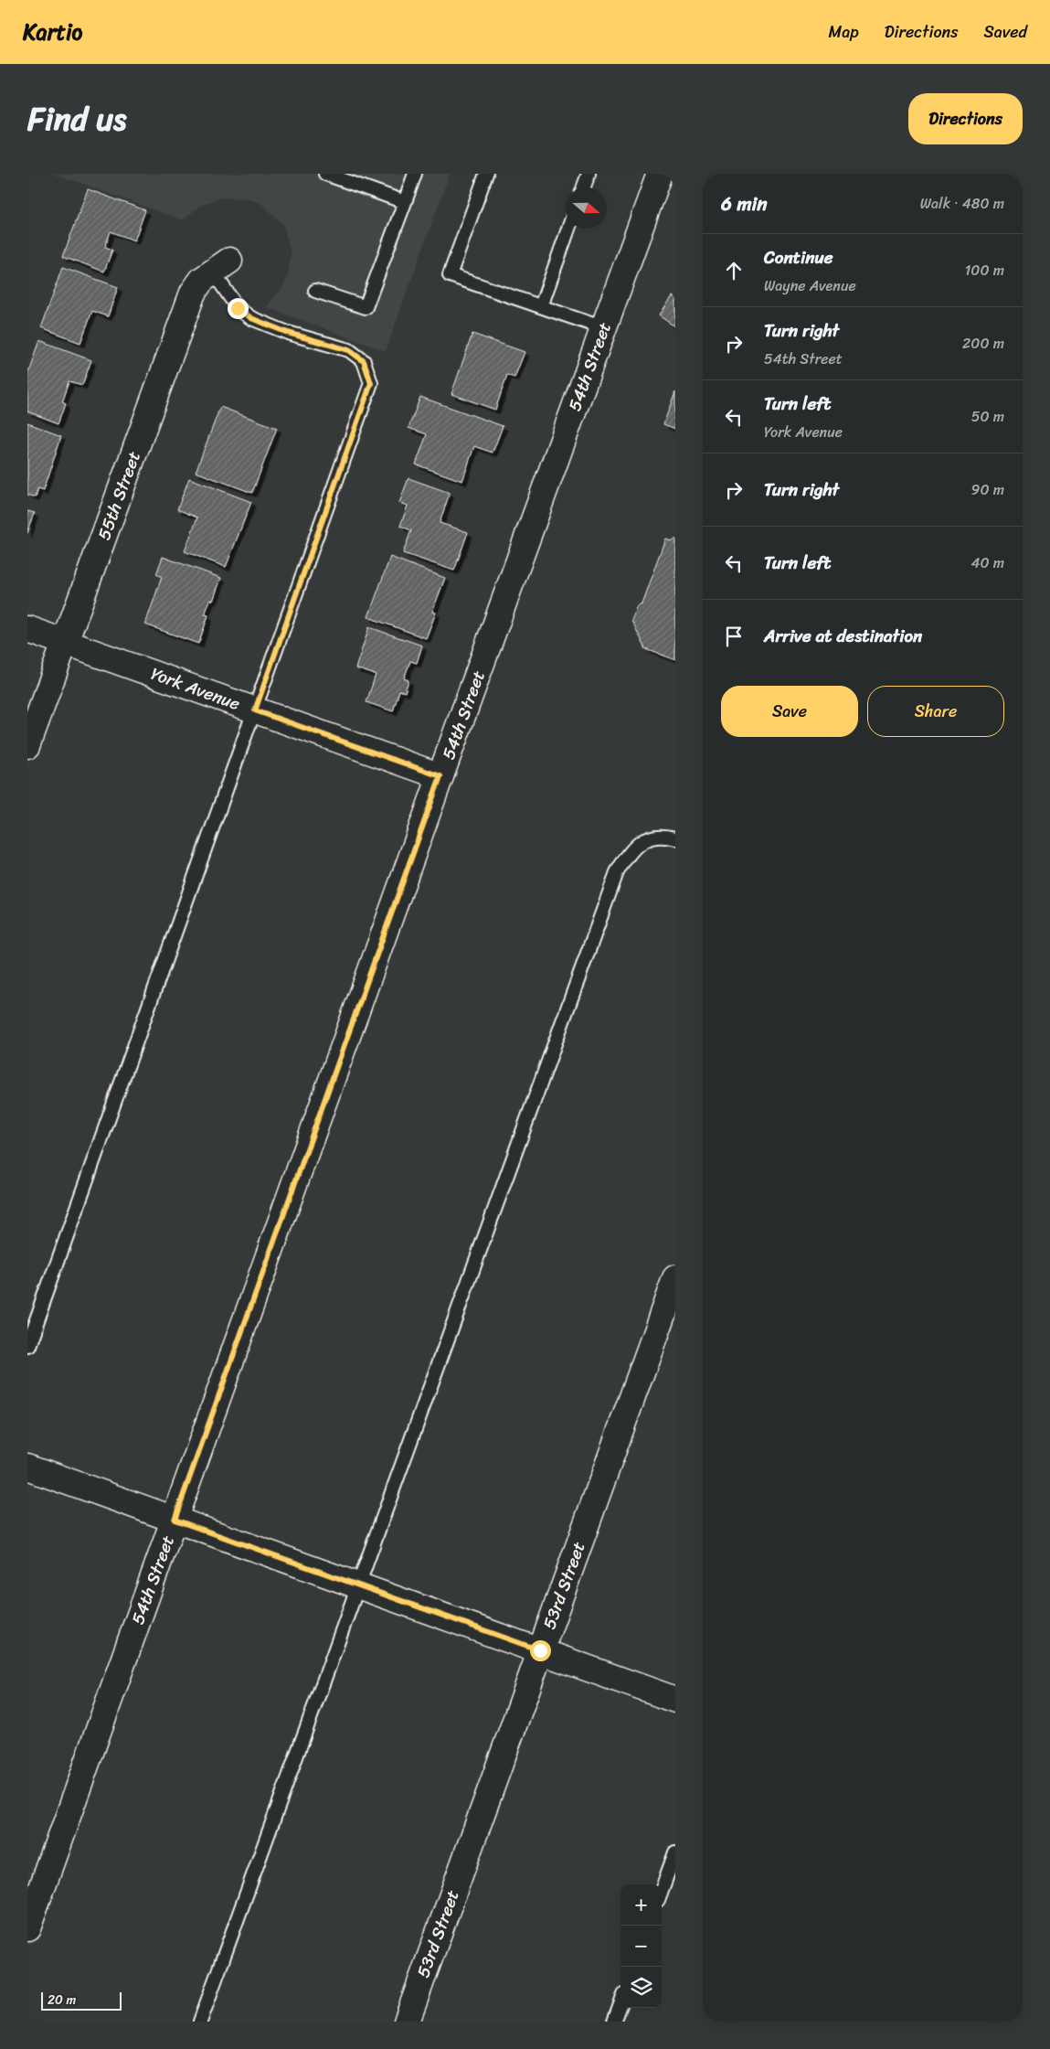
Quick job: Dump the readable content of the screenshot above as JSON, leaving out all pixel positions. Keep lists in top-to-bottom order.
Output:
{
  "streets": {
    "street": [
      "54th Street",
      "55th Street",
      "York Avenue",
      "53rd Street"
    ]
  },
  "crossings": [
    ["54th Street", "York Avenue"],
    ["55th Street", "York Avenue"]
  ],
  "scale_bar": "20 m",
  "north": "right",
  "page": {
    "header": "Kartio",
    "nav": ["Map", "Directions", "Saved"],
    "title": "Find us",
    "buttons": [
      "Directions",
      ["Save", "Share"]
    ],
    "heading": ["6 min", "Walk · 480 m"],
    "list": [
      ["Continue", "Wayne Avenue", "100 m"],
      ["Turn right", "54th Street", "200 m"],
      ["Turn left", "York Avenue", "50 m"],
      ["Turn right", "90 m"],
      ["Turn left", "40 m"],
      "Arrive at destination"
    ],
    "map_buttons": ["+", "−"],
    "scale": "20 m"
  }
}
